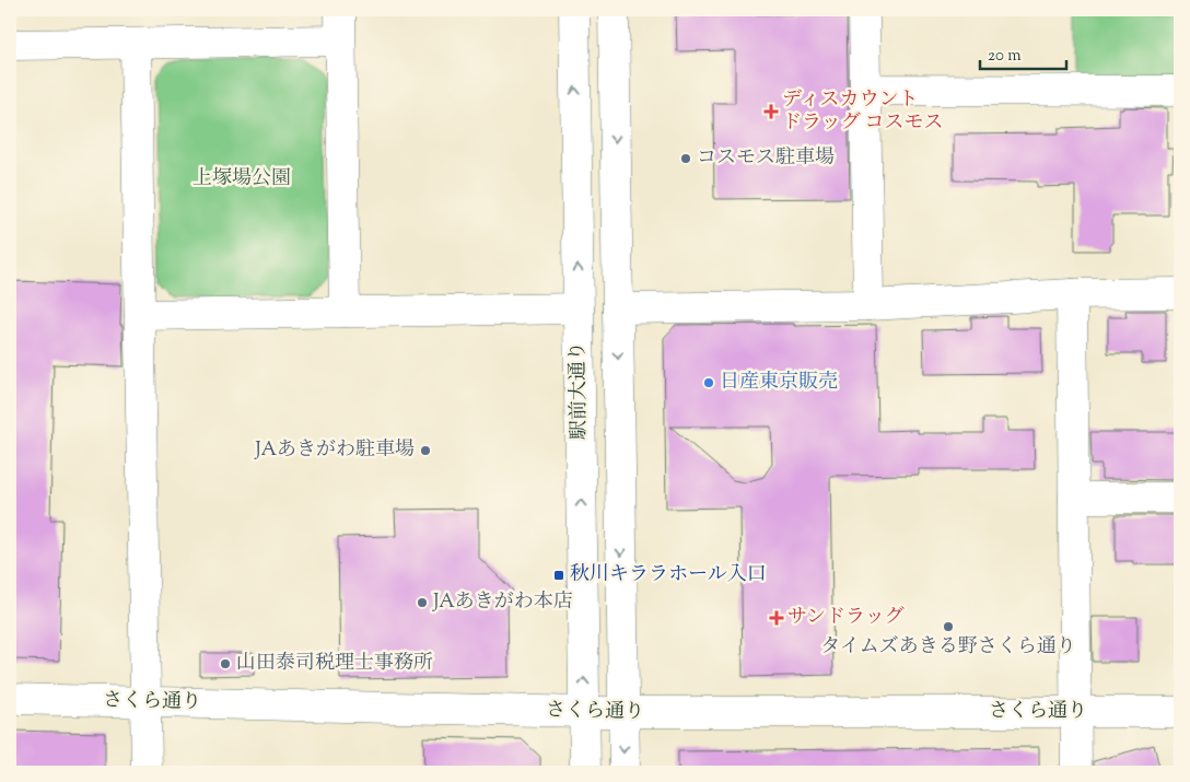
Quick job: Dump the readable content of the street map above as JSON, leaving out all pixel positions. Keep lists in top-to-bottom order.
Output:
{
  "streets": {
    "street": ["駅前大通り", "さくら通り"]
  },
  "crossings": [
    ["駅前大通り", "さくら通り"]
  ],
  "parks": ["上塚場公園"],
  "places": {
    "health": ["ディスカウント ドラッグ コスモス", "サンドラッグ"],
    "other": [
      "コスモス駐車場",
      "日産東京販売",
      "JAあきがわ駐車場",
      "JAあきがわ本店",
      "タイムズあきる野さくら通り",
      "山田泰司税理士事務所"
    ],
    "transit": ["秋川キララホール入口"]
  },
  "scale_bar": "20 m"
}
